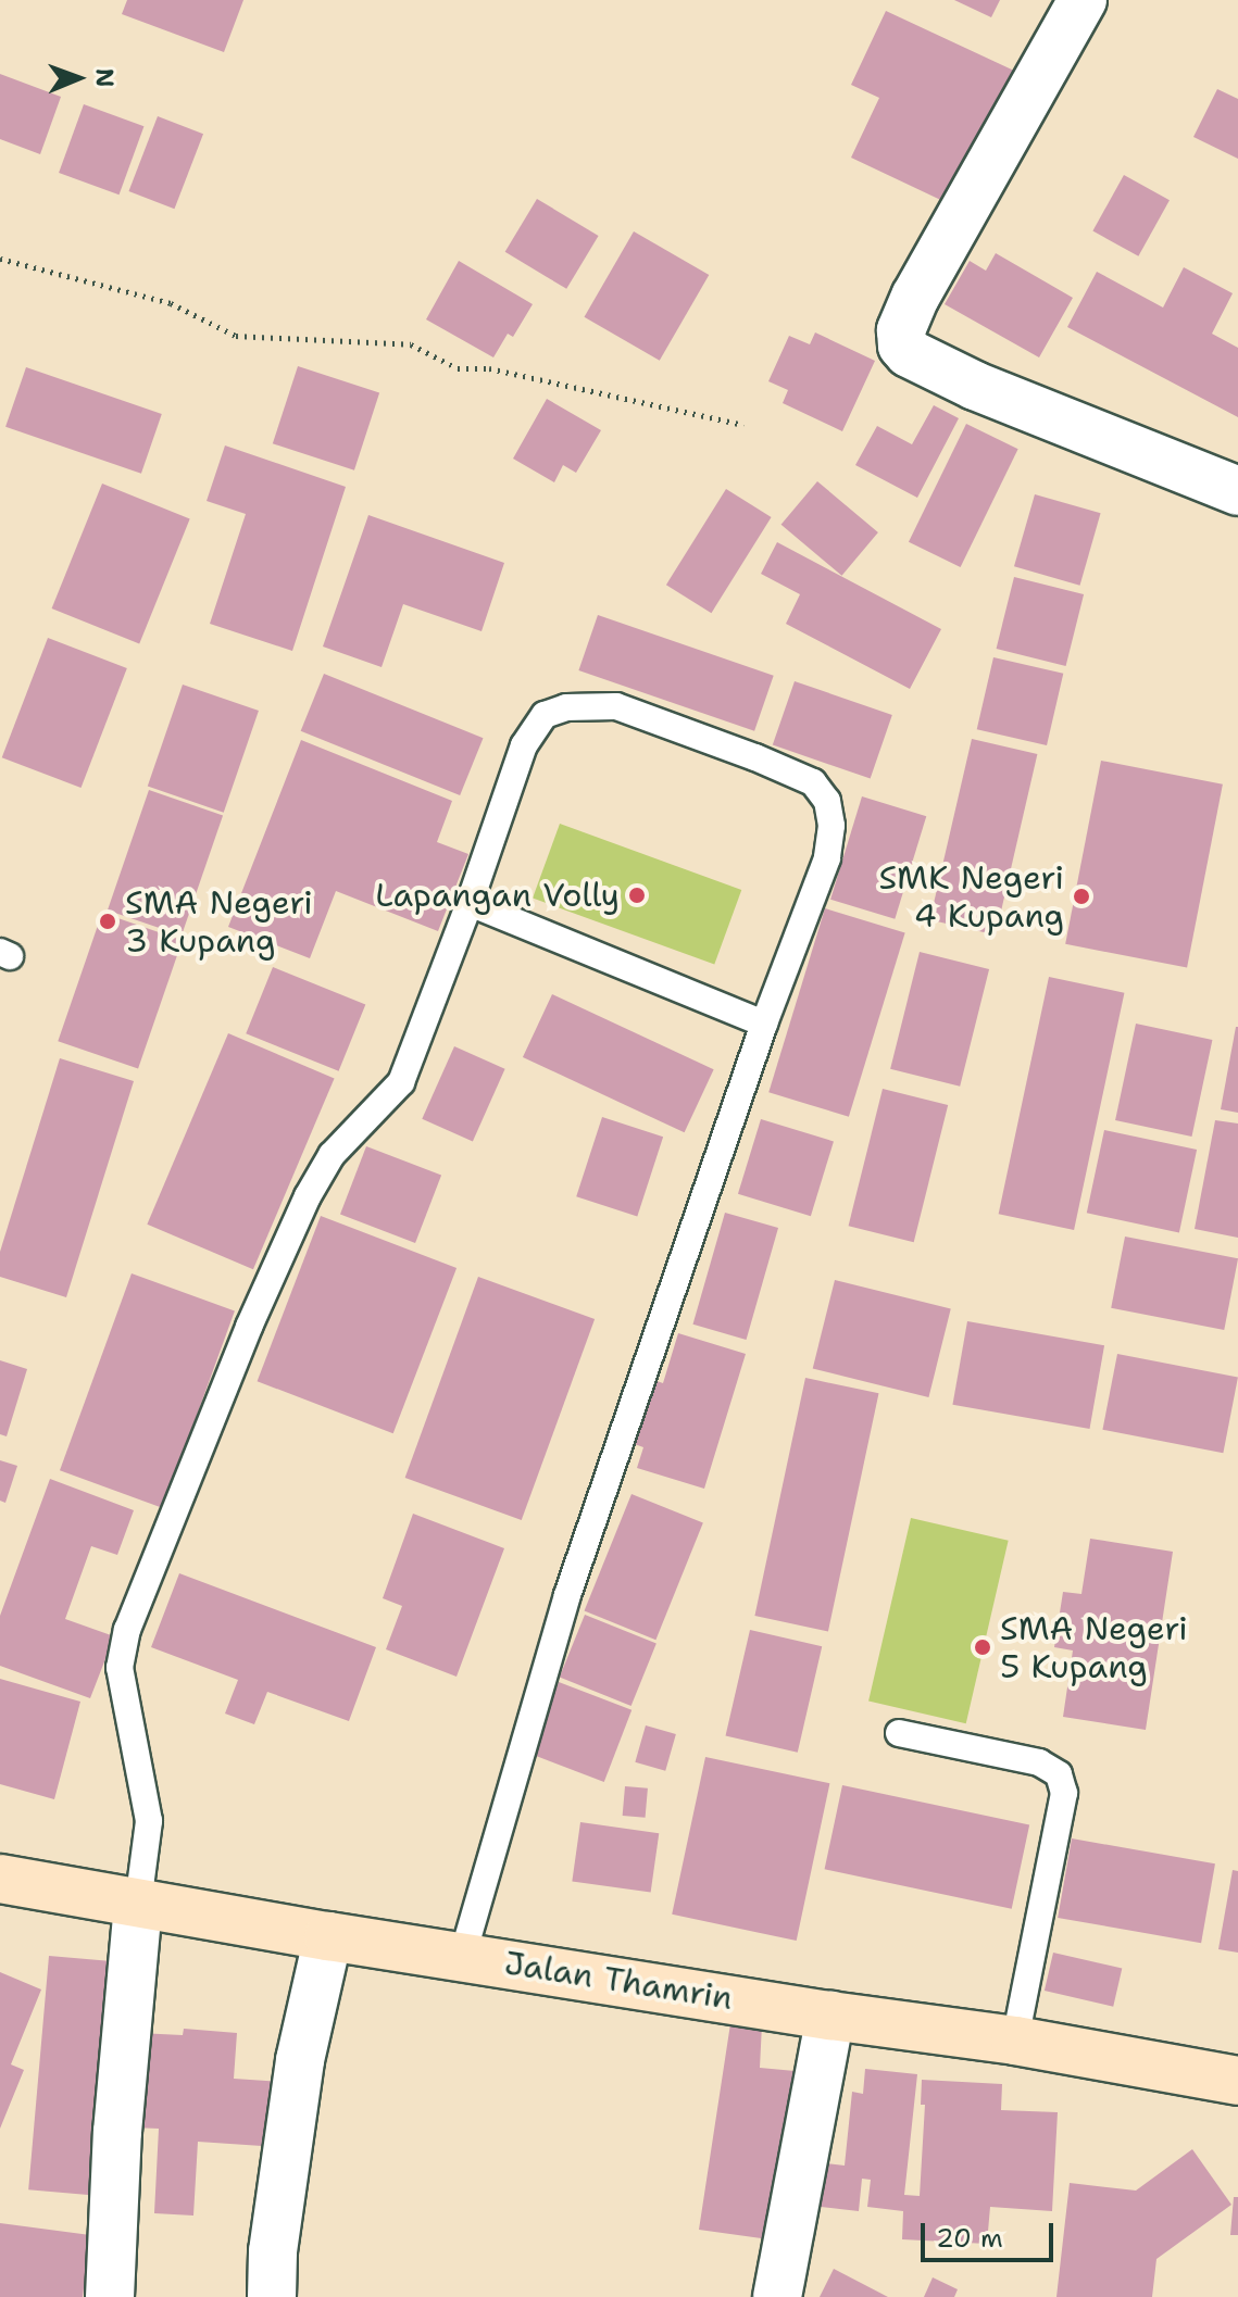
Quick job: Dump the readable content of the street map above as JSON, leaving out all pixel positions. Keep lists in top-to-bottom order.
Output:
{
  "streets": {
    "main road": ["Jalan Thamrin"]
  },
  "places": [
    "Lapangan Volly",
    "SMK Negeri 4 Kupang",
    "SMA Negeri 3 Kupang",
    "SMA Negeri 5 Kupang"
  ],
  "scale_bar": "20 m",
  "north": "right"
}
